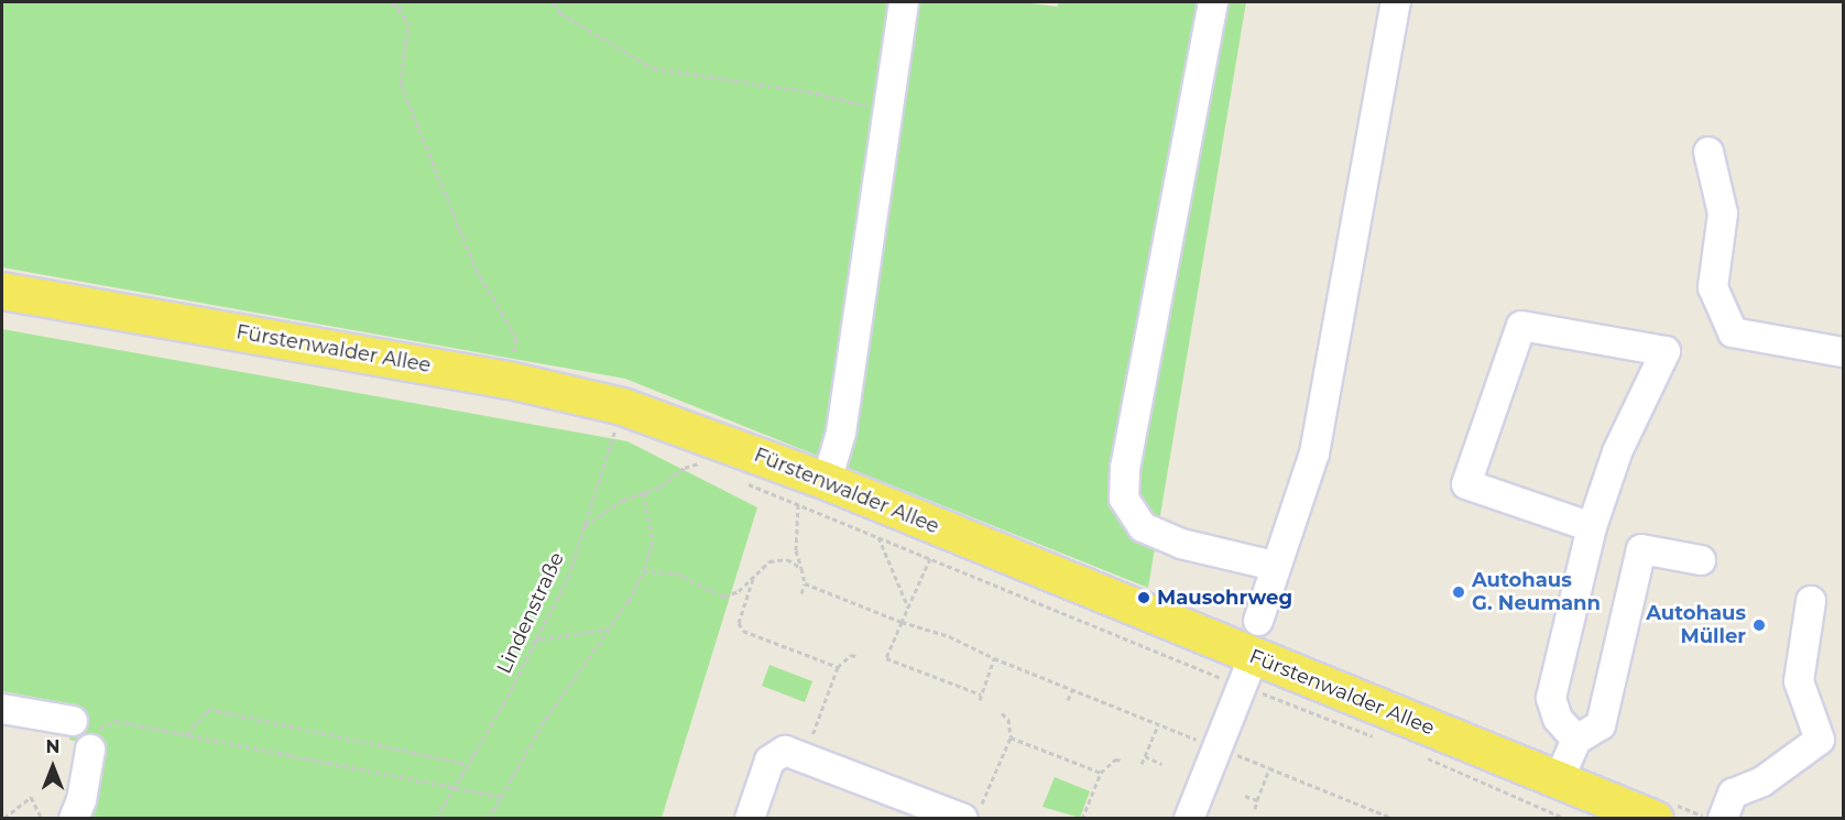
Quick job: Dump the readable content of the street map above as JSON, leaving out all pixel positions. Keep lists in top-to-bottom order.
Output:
{
  "streets": {
    "main road": ["Fürstenwalder Allee"],
    "path": ["Lindenstraße"]
  },
  "places": ["Autohaus G. Neumann", "Mausohrweg", "Autohaus Müller"],
  "north": "top"
}
